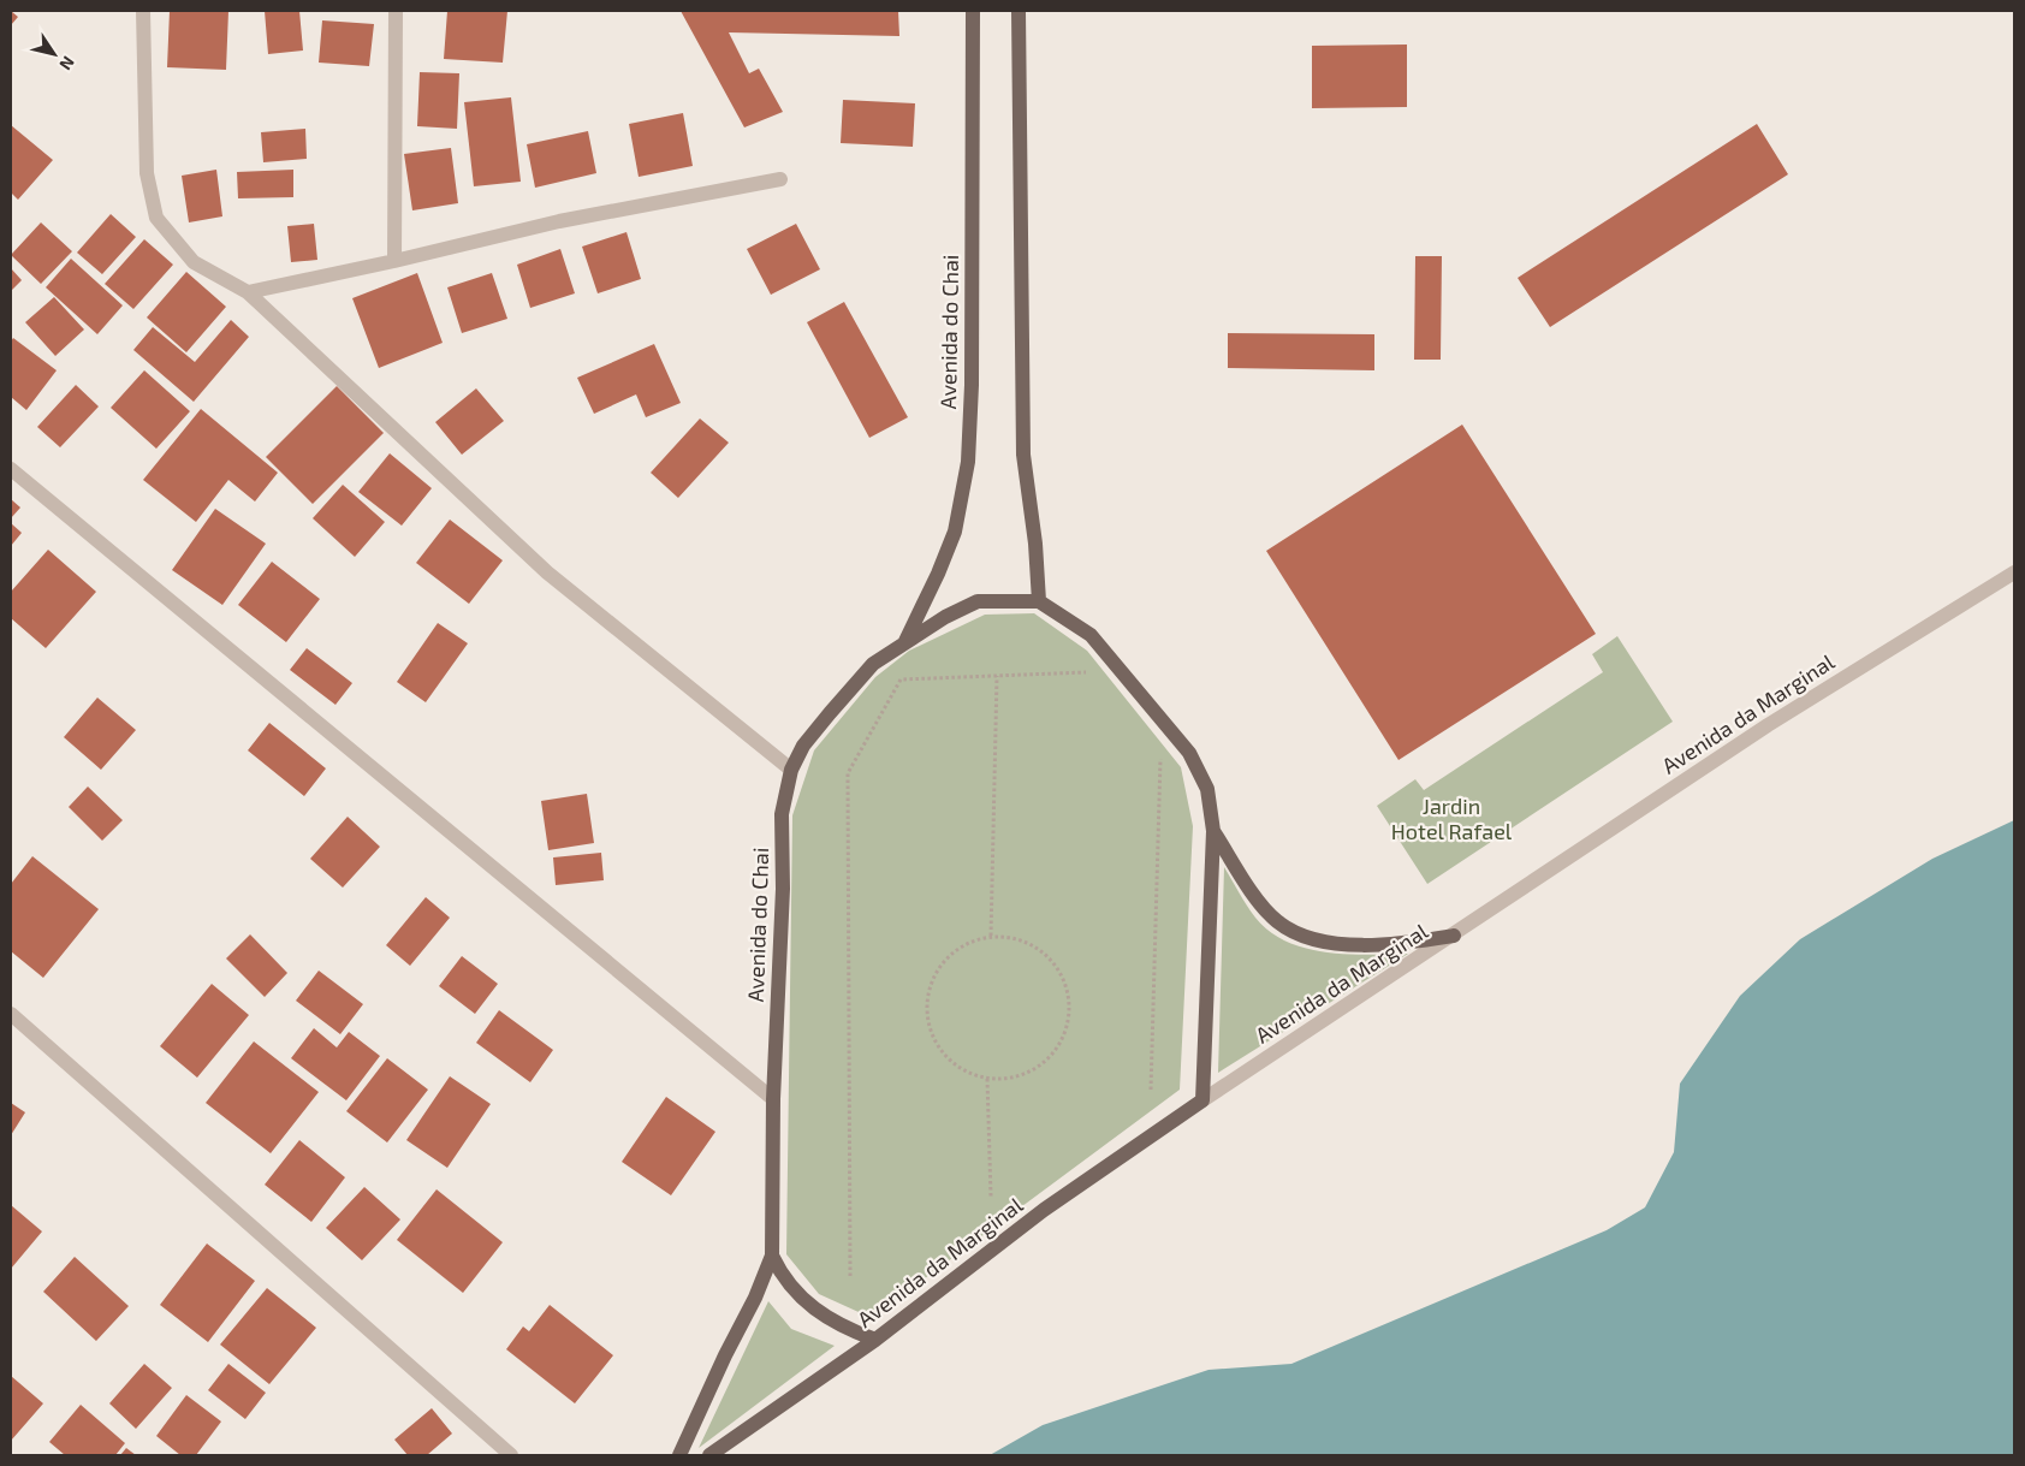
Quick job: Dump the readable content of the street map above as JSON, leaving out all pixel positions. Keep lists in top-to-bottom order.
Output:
{
  "streets": {
    "main road": ["Avenida do Chai", "Avenida da Marginal"]
  },
  "parks": ["Jardin Hotel Rafael"],
  "north": "bottom right"
}
